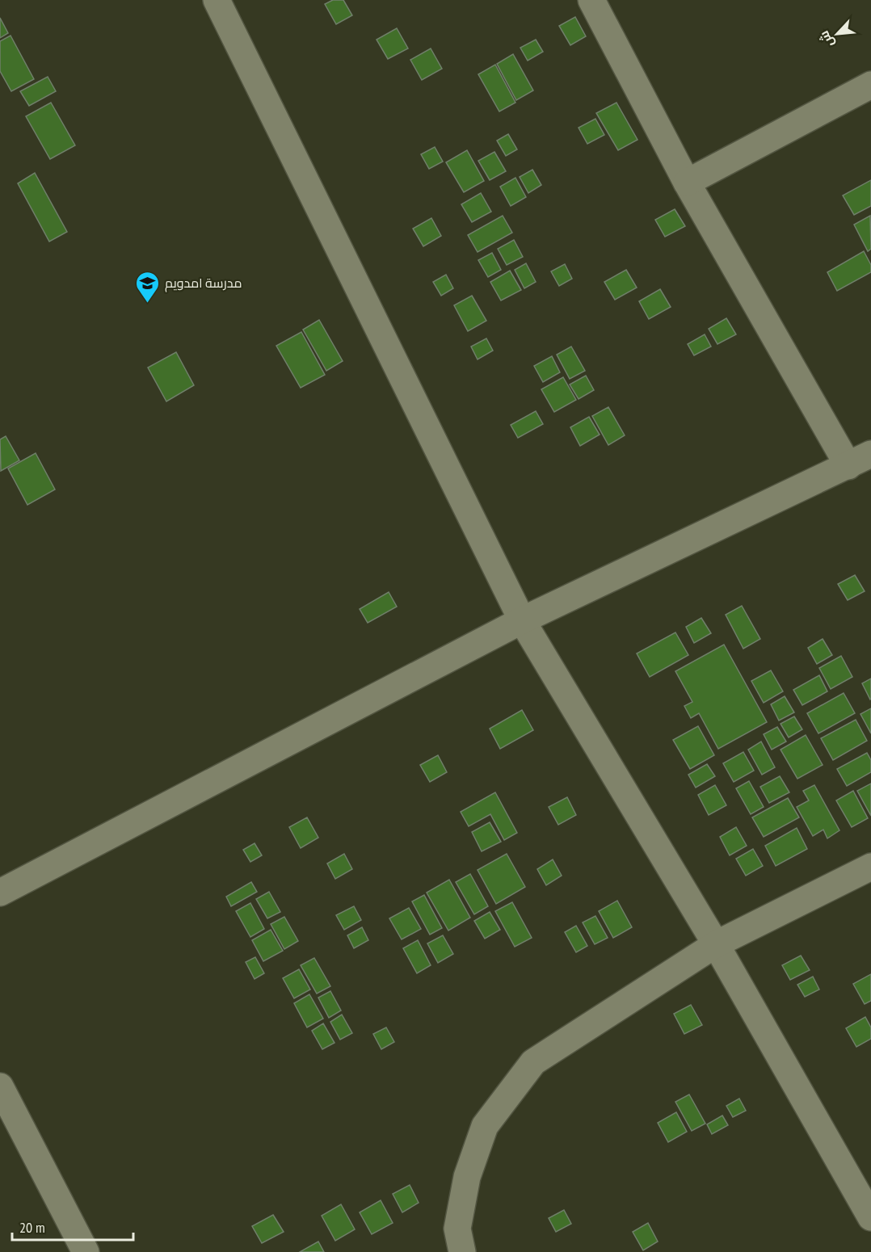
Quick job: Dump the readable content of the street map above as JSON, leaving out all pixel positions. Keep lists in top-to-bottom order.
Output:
{
  "places": {
    "school or university": ["مدرسة امدويم"]
  },
  "scale_bar": "20 m",
  "north": "bottom left"
}
